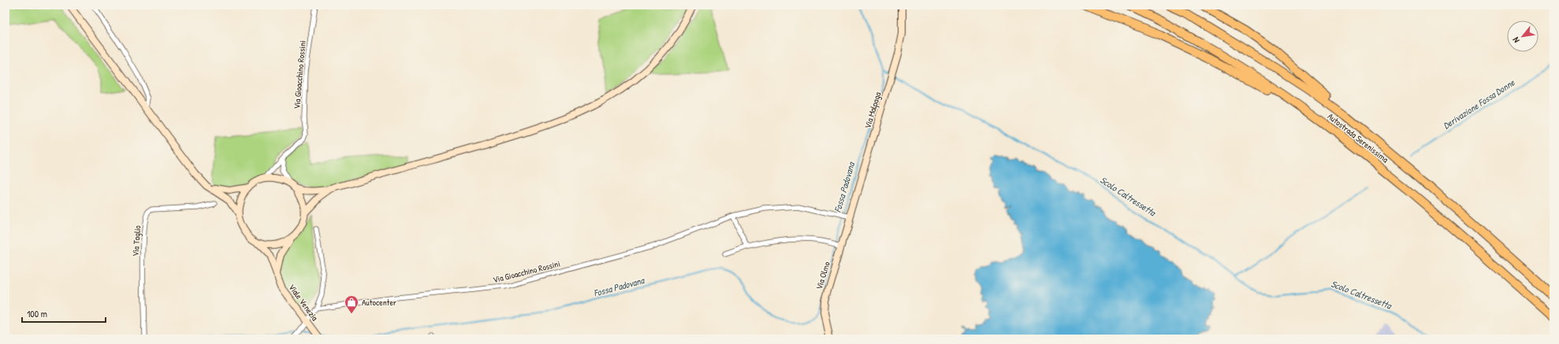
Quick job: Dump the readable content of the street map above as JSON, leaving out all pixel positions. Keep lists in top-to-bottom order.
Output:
{
  "streets": {
    "highway": ["Autostrada Serenissima"],
    "main road": ["Via Malpaga", "Via Olmo", "Viale Venezia"],
    "street": ["Via Gioacchino Rossini", "Via Taglio"]
  },
  "crossings": [
    ["Via Gioacchino Rossini", "Via Malpaga"],
    ["Via Gioacchino Rossini", "Via Olmo"],
    ["Via Gioacchino Rossini", "Viale Venezia"],
    ["Via Malpaga", "Via Olmo"]
  ],
  "water": ["Derivazione Fossa Donne", "Fossa Padovana", "Scolo Caltressetta"],
  "places": {
    "shop": ["Autocenter"]
  },
  "scale_bar": "100 m",
  "north": "bottom left"
}
